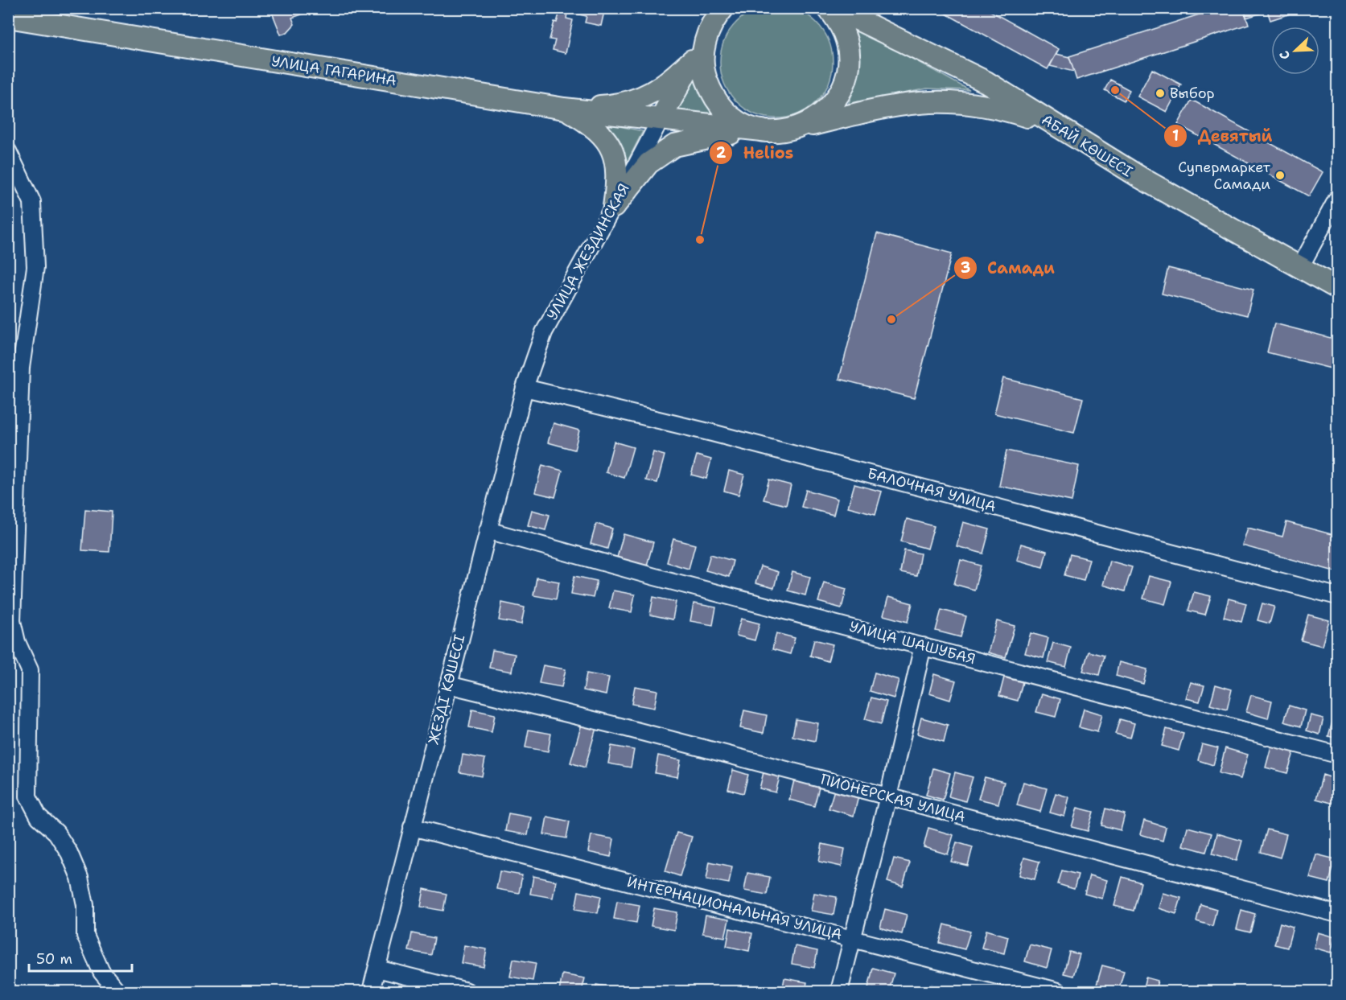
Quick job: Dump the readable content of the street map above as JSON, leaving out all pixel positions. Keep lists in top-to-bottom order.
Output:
{
  "streets": {
    "main road": ["УЛИЦА ГАГАРИНА", "АБАЙ КӨШЕСІ"],
    "street": [
      "УЛИЦА ЖЕЗДИНСКАЯ",
      "БАЛОЧНАЯ УЛИЦА",
      "УЛИЦА ШАШУБАЯ",
      "ЖЕЗДІ КӨШЕСІ",
      "ПИОНЕРСКАЯ УЛИЦА",
      "ИНТЕРНАЦИОНАЛЬНАЯ УЛИЦА"
    ]
  },
  "crossings": [
    ["УЛИЦА ГАГАРИНА", "УЛИЦА ЖЕЗДИНСКАЯ"],
    ["УЛИЦА ЖЕЗДИНСКАЯ", "БАЛОЧНАЯ УЛИЦА"],
    ["УЛИЦА ЖЕЗДИНСКАЯ", "ЖЕЗДІ КӨШЕСІ"],
    ["БАЛОЧНАЯ УЛИЦА", "ЖЕЗДІ КӨШЕСІ"],
    ["УЛИЦА ШАШУБАЯ", "ЖЕЗДІ КӨШЕСІ"],
    ["ЖЕЗДІ КӨШЕСІ", "ПИОНЕРСКАЯ УЛИЦА"],
    ["ЖЕЗДІ КӨШЕСІ", "ИНТЕРНАЦИОНАЛЬНАЯ УЛИЦА"]
  ],
  "places": [
    "Девятый",
    "Выбор",
    "Супермаркет Самади",
    "Helios",
    "Самади"
  ],
  "scale_bar": "50 m",
  "north": "bottom left"
}
